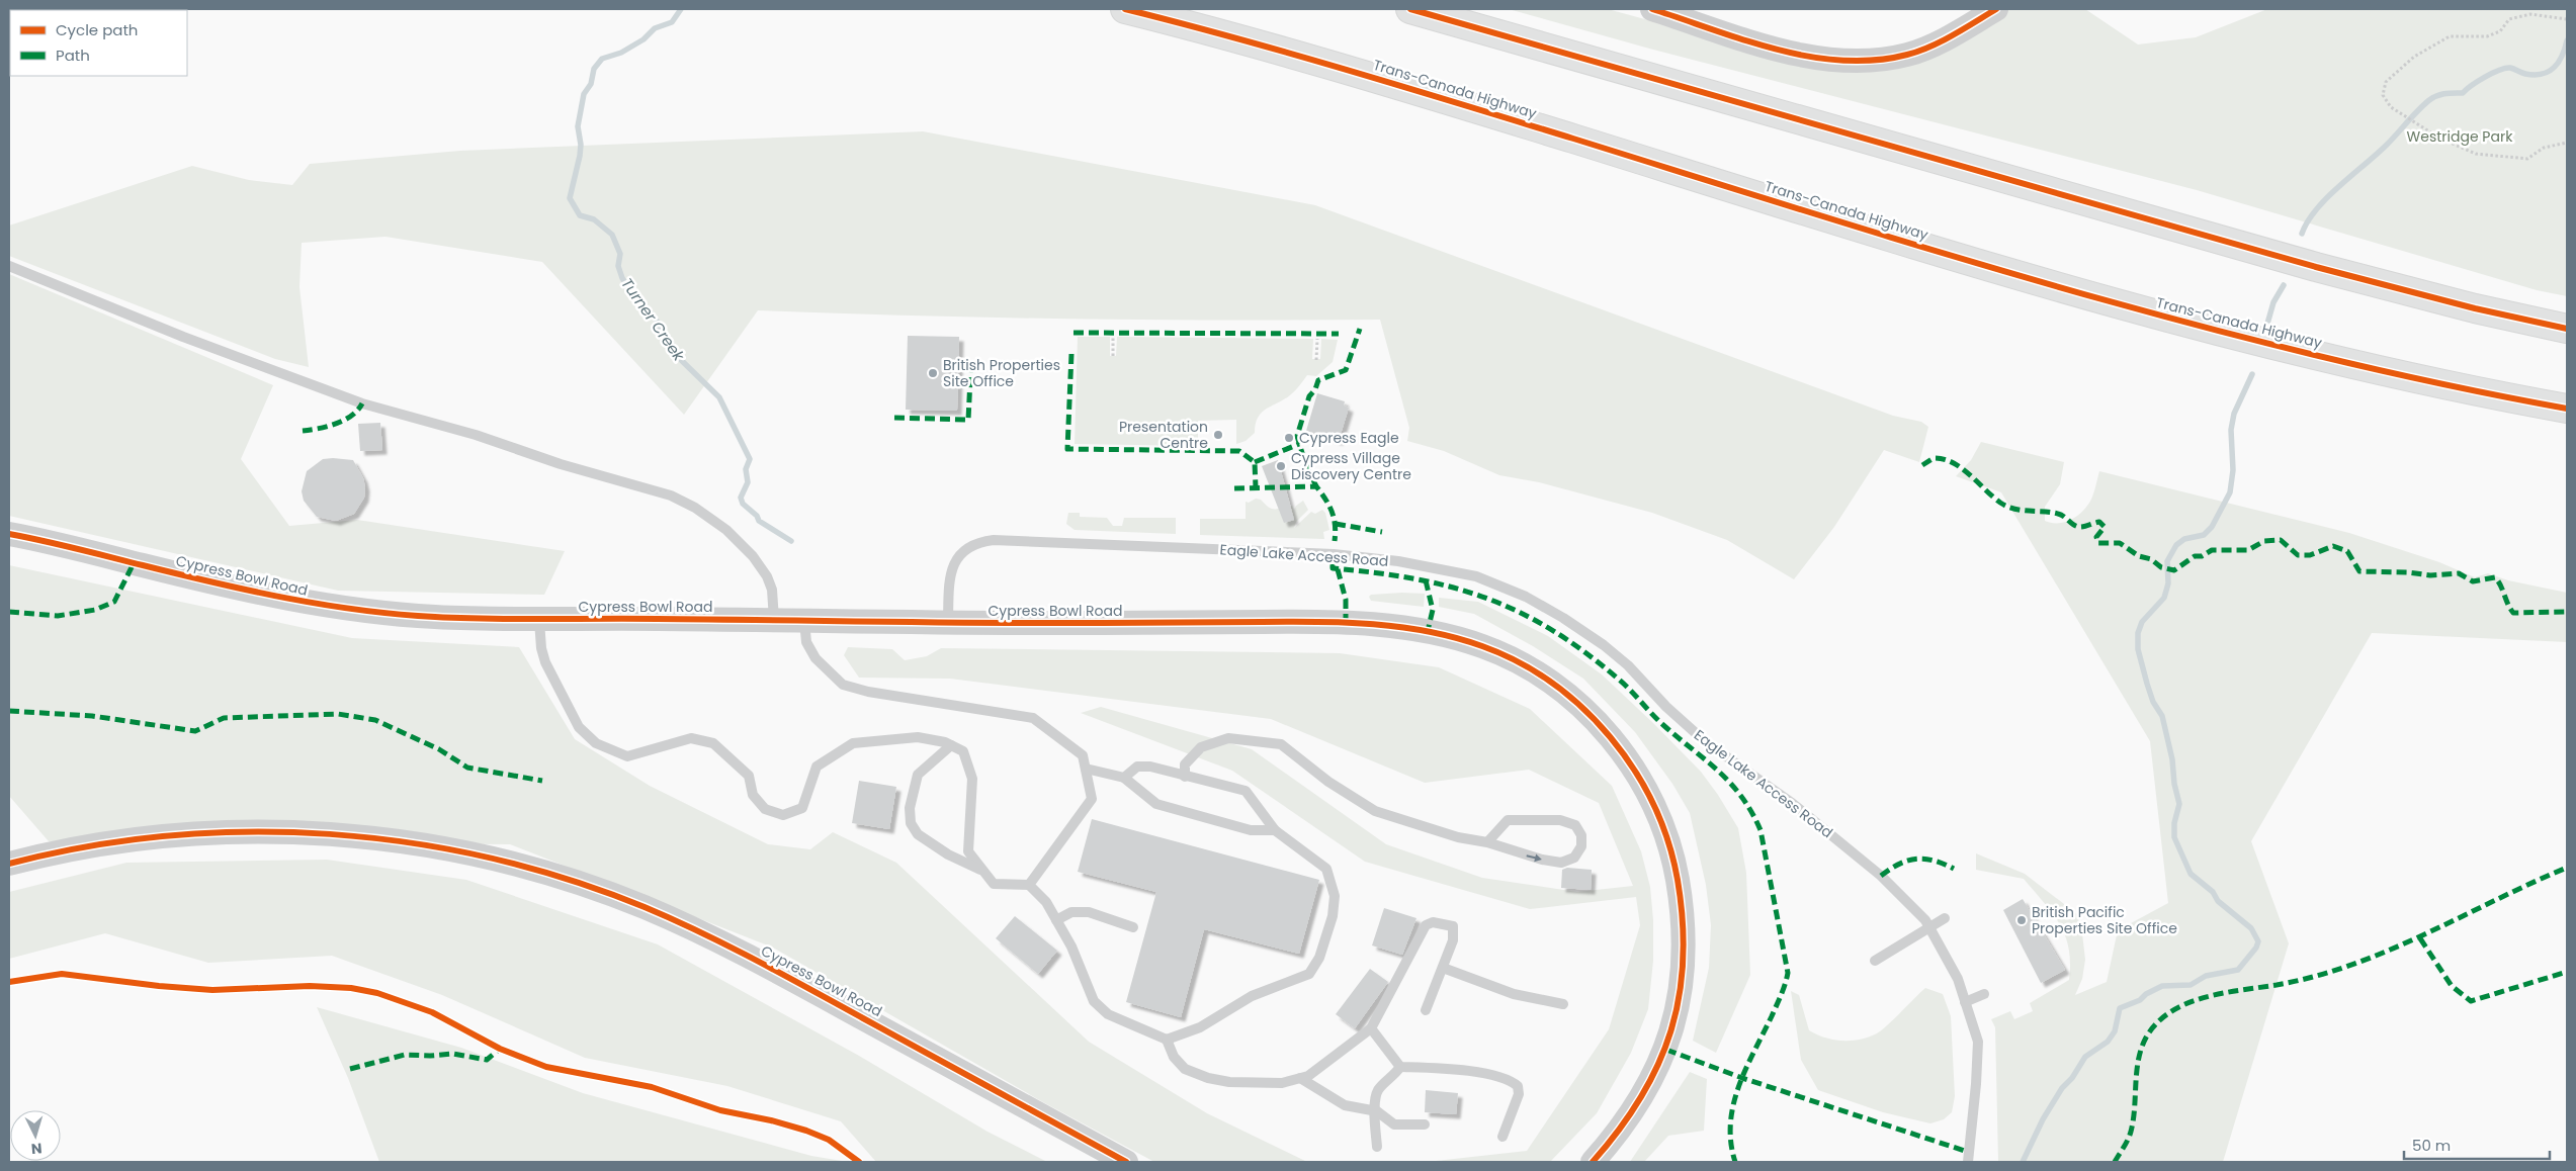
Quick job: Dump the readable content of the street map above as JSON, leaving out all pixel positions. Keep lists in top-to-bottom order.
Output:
{
  "streets": {
    "highway": ["Trans-Canada Highway"],
    "street": ["Cypress Bowl Road"],
    "lane": ["Eagle Lake Access Road"]
  },
  "crossings": [
    ["Eagle Lake Access Road", "Cypress Bowl Road"]
  ],
  "water": ["Turner Creek"],
  "parks": ["Westridge Park"],
  "places": [
    "British Properties Site Office",
    "Presentation Centre",
    "Cypress Eagle",
    "Cypress Village Discovery Centre",
    "British Pacific Properties Site Office"
  ],
  "legend": ["Cycle path", "Path"],
  "scale_bar": "50 m",
  "north": "bottom"
}
